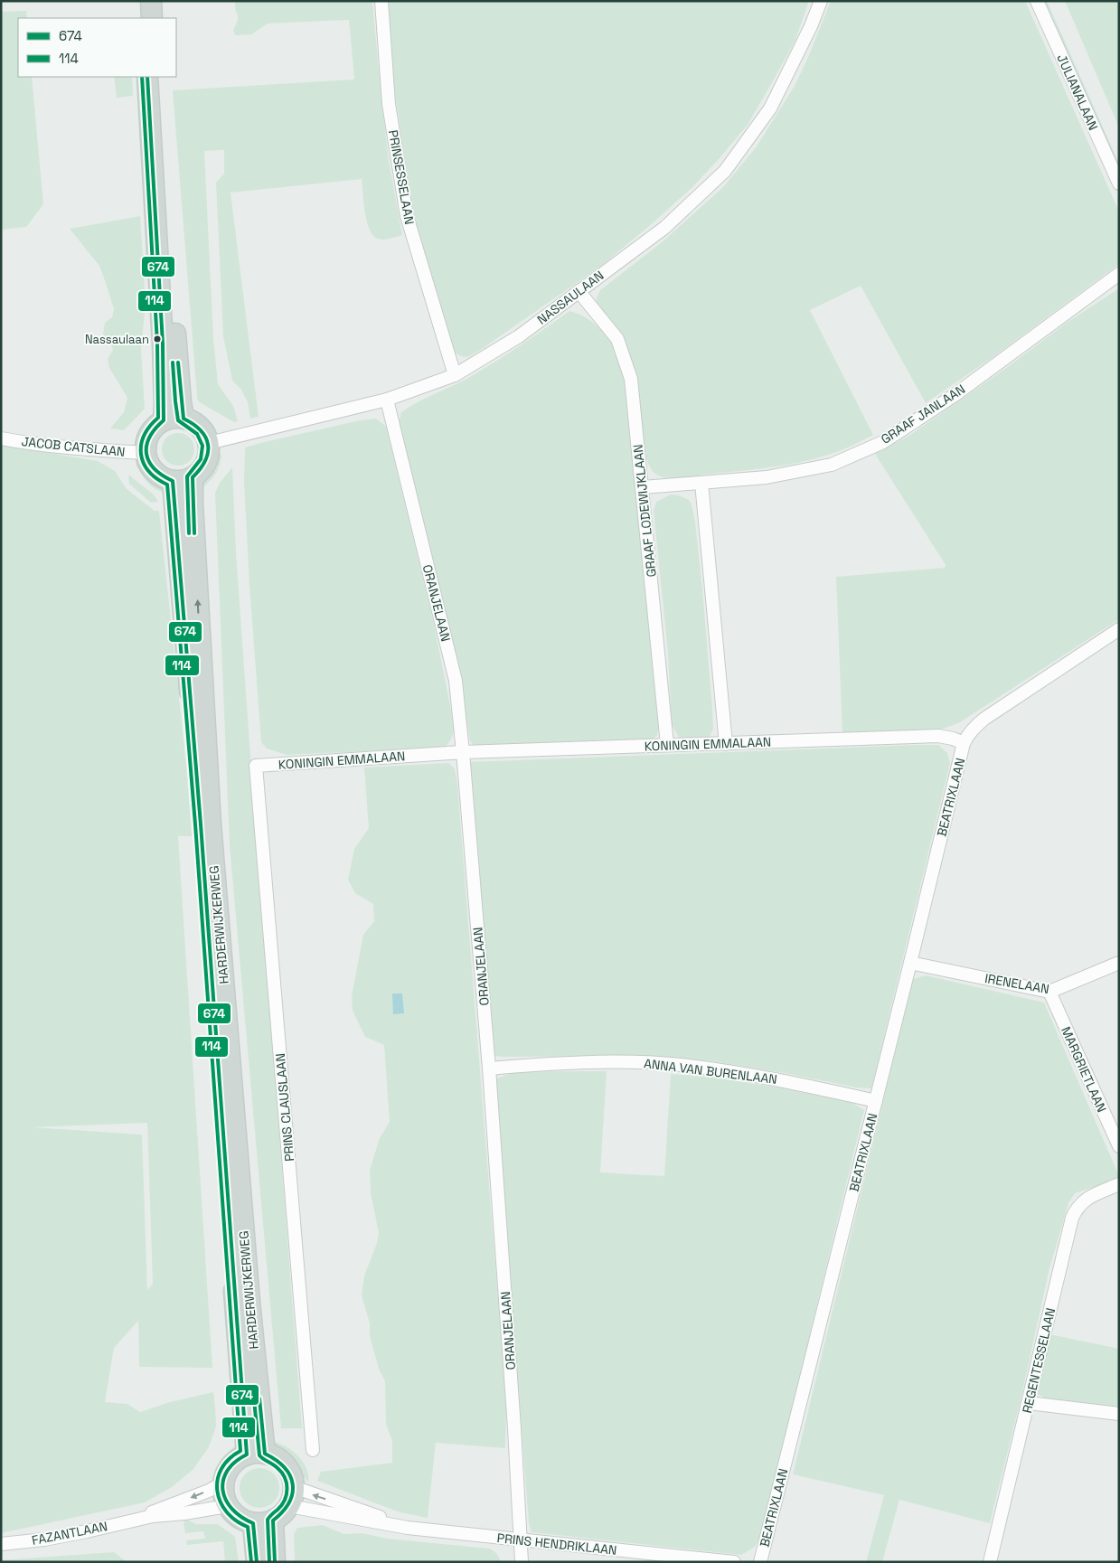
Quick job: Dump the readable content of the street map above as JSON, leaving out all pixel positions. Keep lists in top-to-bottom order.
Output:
{
  "streets": {
    "main road": ["HARDERWIJKERWEG"],
    "street": [
      "JULIANALAAN",
      "PRINSESSELAAN",
      "NASSAULAAN",
      "GRAAF JANLAAN",
      "JACOB CATSLAAN",
      "GRAAF LODEWIJKLAAN",
      "ORANJELAAN",
      "KONINGIN EMMALAAN",
      "BEATRIXLAAN",
      "IRENELAAN",
      "MARGRIETLAAN",
      "ANNA VAN BURENLAAN",
      "PRINS CLAUSLAAN",
      "REGENTESSELAAN",
      "FAZANTLAAN",
      "PRINS HENDRIKLAAN"
    ]
  },
  "crossings": [
    ["PRINSESSELAAN", "NASSAULAAN"],
    ["NASSAULAAN", "JACOB CATSLAAN"],
    ["NASSAULAAN", "GRAAF LODEWIJKLAAN"],
    ["NASSAULAAN", "ORANJELAAN"],
    ["NASSAULAAN", "HARDERWIJKERWEG"],
    ["GRAAF JANLAAN", "GRAAF LODEWIJKLAAN"],
    ["JACOB CATSLAAN", "HARDERWIJKERWEG"],
    ["GRAAF LODEWIJKLAAN", "KONINGIN EMMALAAN"],
    ["ORANJELAAN", "KONINGIN EMMALAAN"],
    ["ORANJELAAN", "ANNA VAN BURENLAAN"],
    ["ORANJELAAN", "PRINS HENDRIKLAAN"],
    ["KONINGIN EMMALAAN", "BEATRIXLAAN"],
    ["KONINGIN EMMALAAN", "PRINS CLAUSLAAN"],
    ["BEATRIXLAAN", "IRENELAAN"],
    ["BEATRIXLAAN", "ANNA VAN BURENLAAN"],
    ["HARDERWIJKERWEG", "FAZANTLAAN"],
    ["HARDERWIJKERWEG", "PRINS HENDRIKLAAN"],
    ["IRENELAAN", "MARGRIETLAAN"],
    ["FAZANTLAAN", "PRINS HENDRIKLAAN"]
  ],
  "places": ["Nassaulaan"],
  "lines": ["transit line 674", "transit line 114"],
  "legend": ["674", "114"]
}
